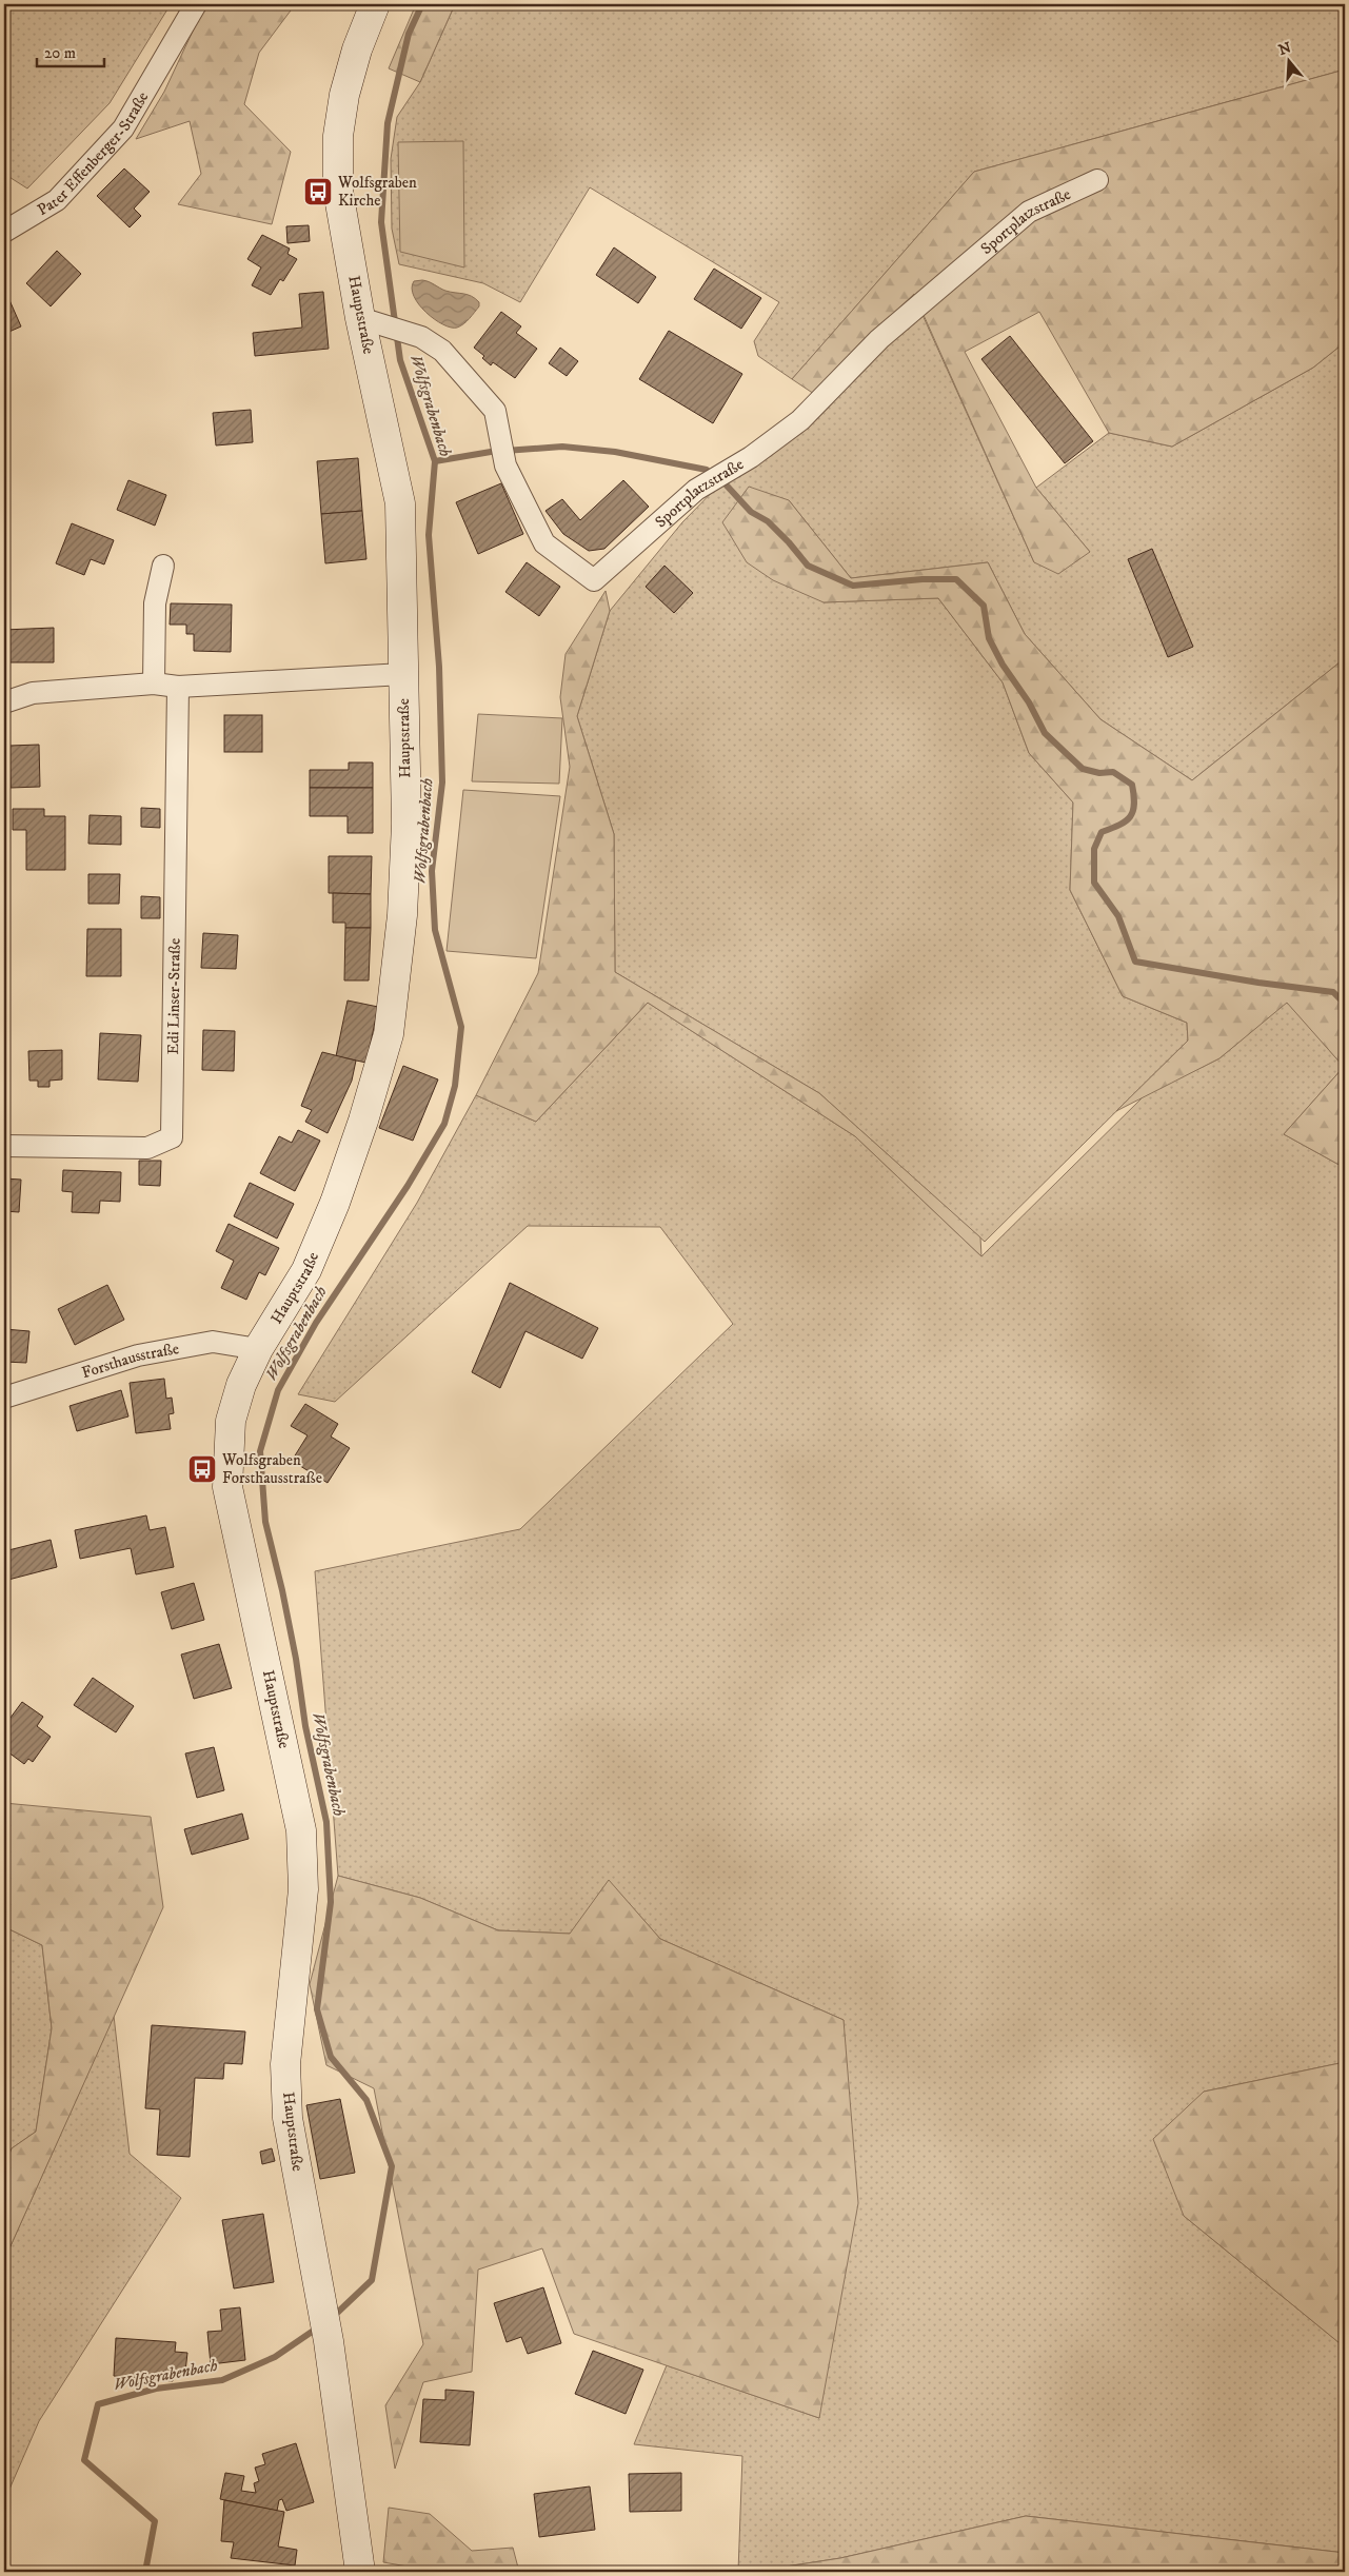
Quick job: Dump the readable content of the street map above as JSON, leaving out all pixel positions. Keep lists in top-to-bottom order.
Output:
{
  "streets": {
    "main road": ["Hauptstraße"],
    "street": [
      "Pater Effenberger-Straße",
      "Sportplatzstraße",
      "Edi Linser-Straße",
      "Forsthausstraße"
    ]
  },
  "crossings": [
    ["Sportplatzstraße", "Hauptstraße"],
    ["Hauptstraße", "Forsthausstraße"]
  ],
  "water": ["Wolfsgrabenbach"],
  "places": {
    "bus stop": ["Wolfsgraben Kirche", "Wolfsgraben Forsthausstraße"]
  },
  "scale_bar": "20 m",
  "north": "top"
}
